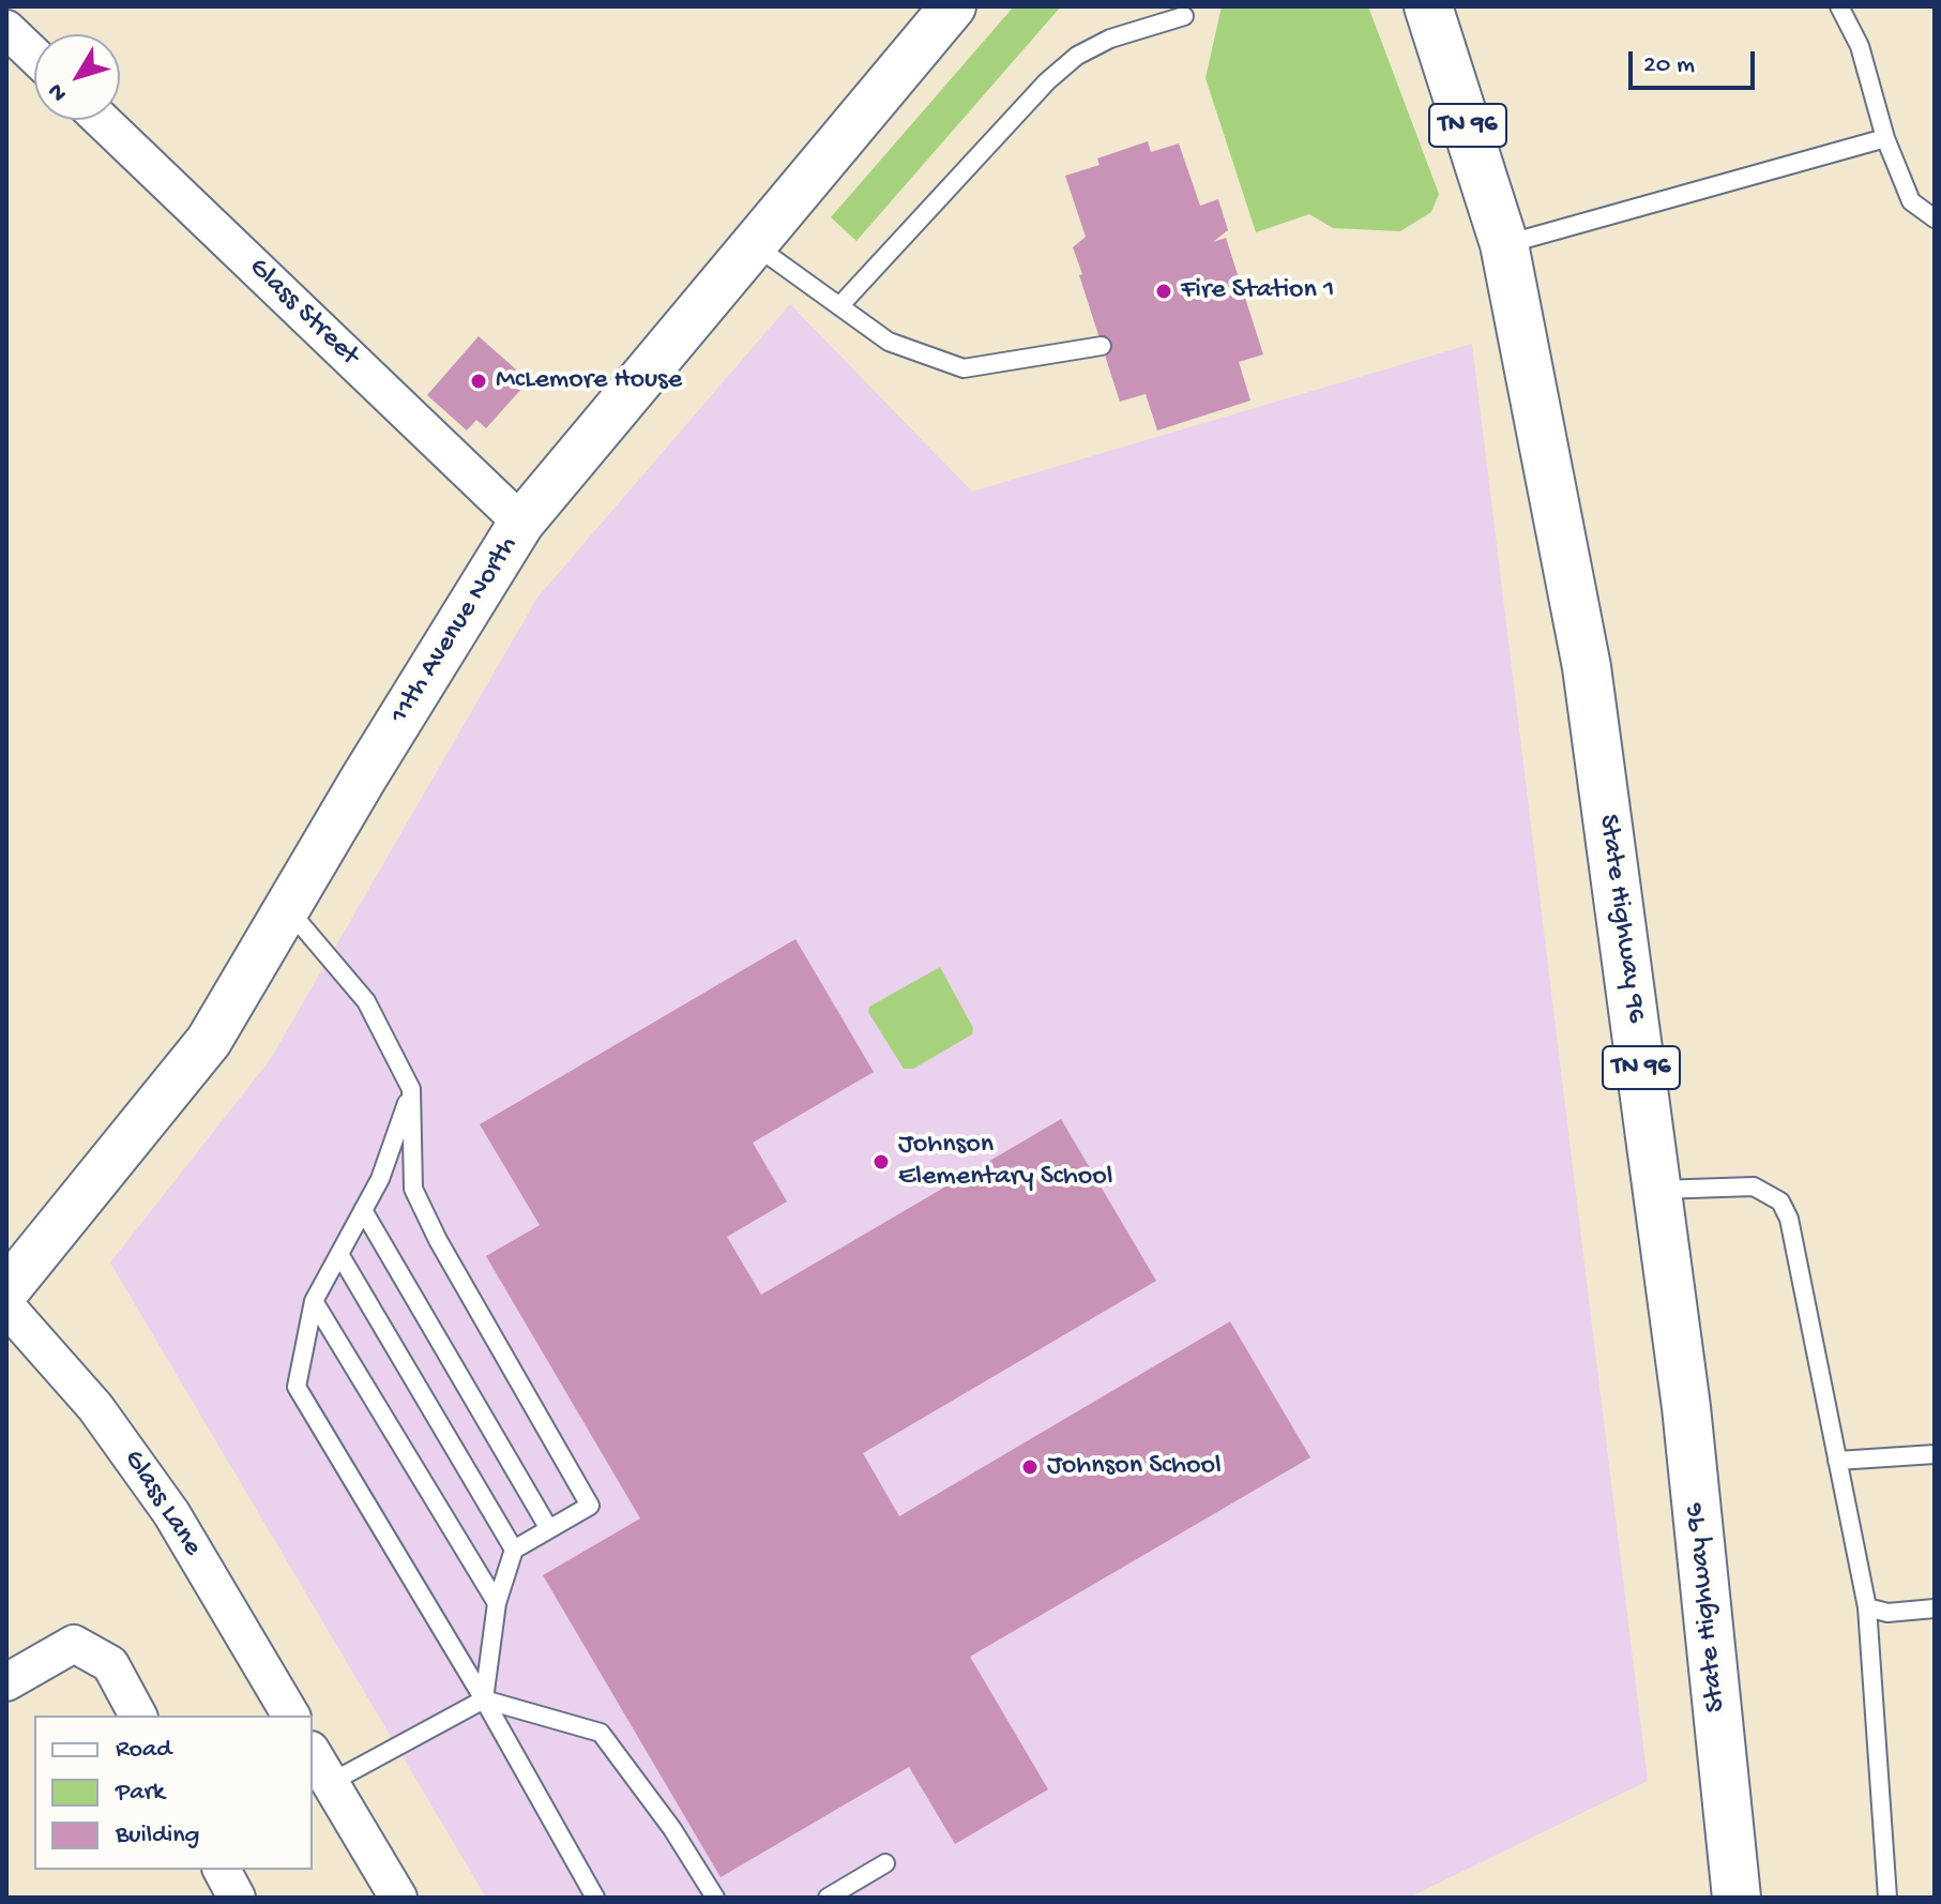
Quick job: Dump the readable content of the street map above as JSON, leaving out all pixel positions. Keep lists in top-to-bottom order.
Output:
{
  "streets": {
    "main road": ["TN 96", "State Highway 96"],
    "street": ["Glass Street", "11th Avenue North", "Glass Lane"]
  },
  "crossings": [
    ["Glass Street", "11th Avenue North"]
  ],
  "places": [
    "Fire Station 1",
    "McLemore House",
    "Johnson Elementary School",
    "Johnson School"
  ],
  "legend": ["Road", "Park", "Building"],
  "scale_bar": "20 m",
  "north": "bottom left"
}
